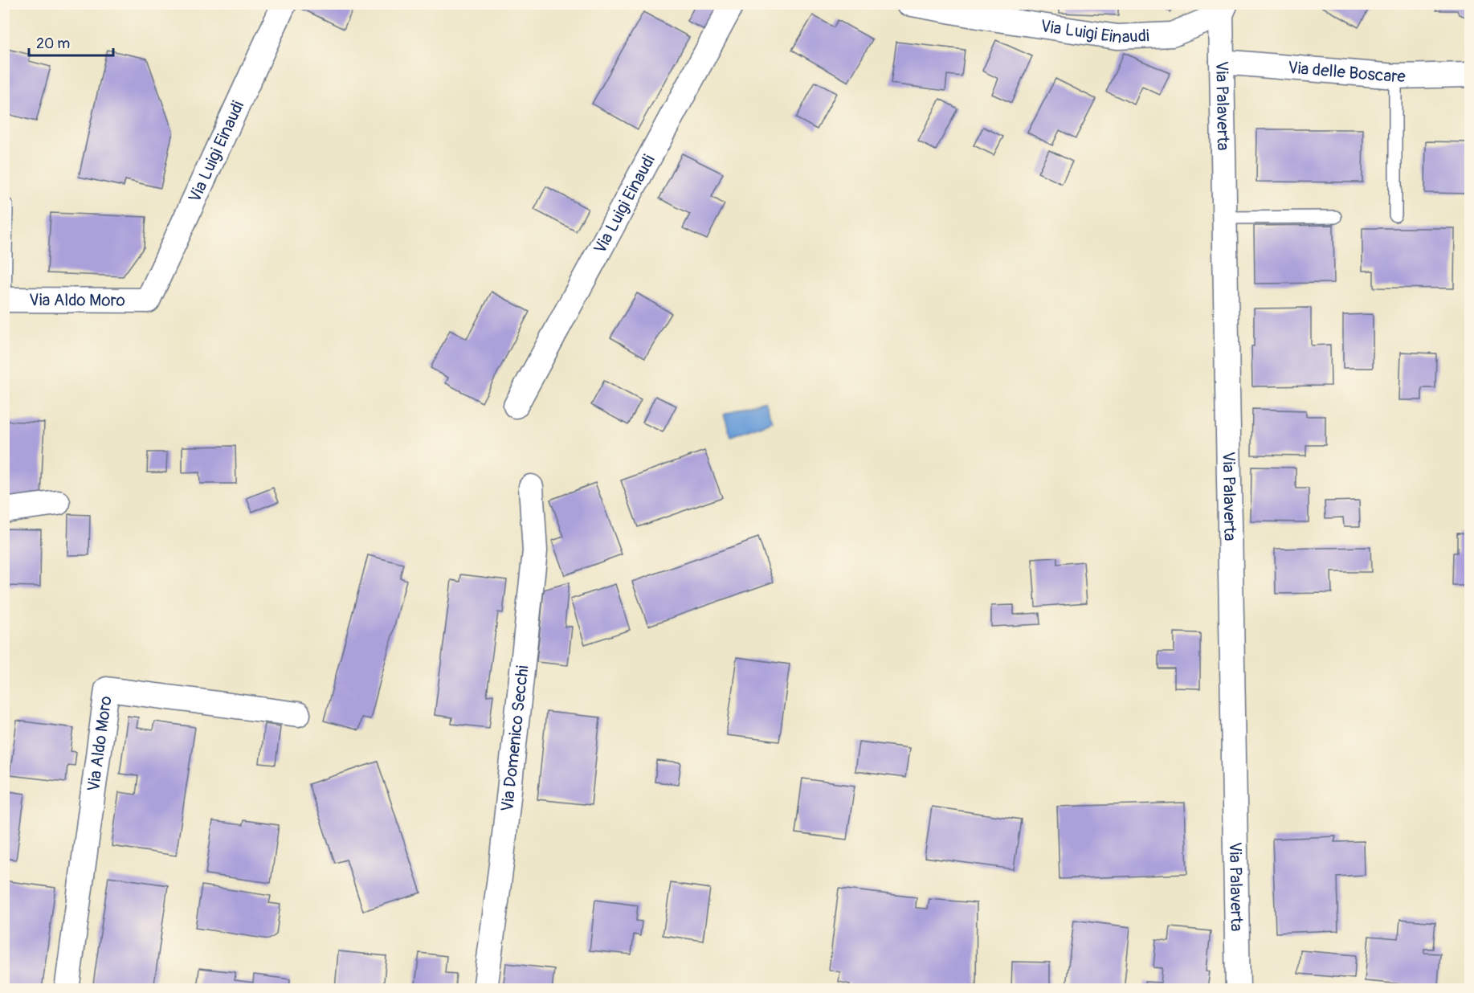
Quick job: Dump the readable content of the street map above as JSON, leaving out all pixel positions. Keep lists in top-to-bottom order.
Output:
{
  "streets": {
    "street": [
      "Via Luigi Einaudi",
      "Via delle Boscare",
      "Via Palaverta",
      "Via Aldo Moro",
      "Via Domenico Secchi"
    ]
  },
  "crossings": [
    ["Via Luigi Einaudi", "Via Palaverta"],
    ["Via Luigi Einaudi", "Via Aldo Moro"],
    ["Via delle Boscare", "Via Palaverta"]
  ],
  "scale_bar": "20 m"
}
